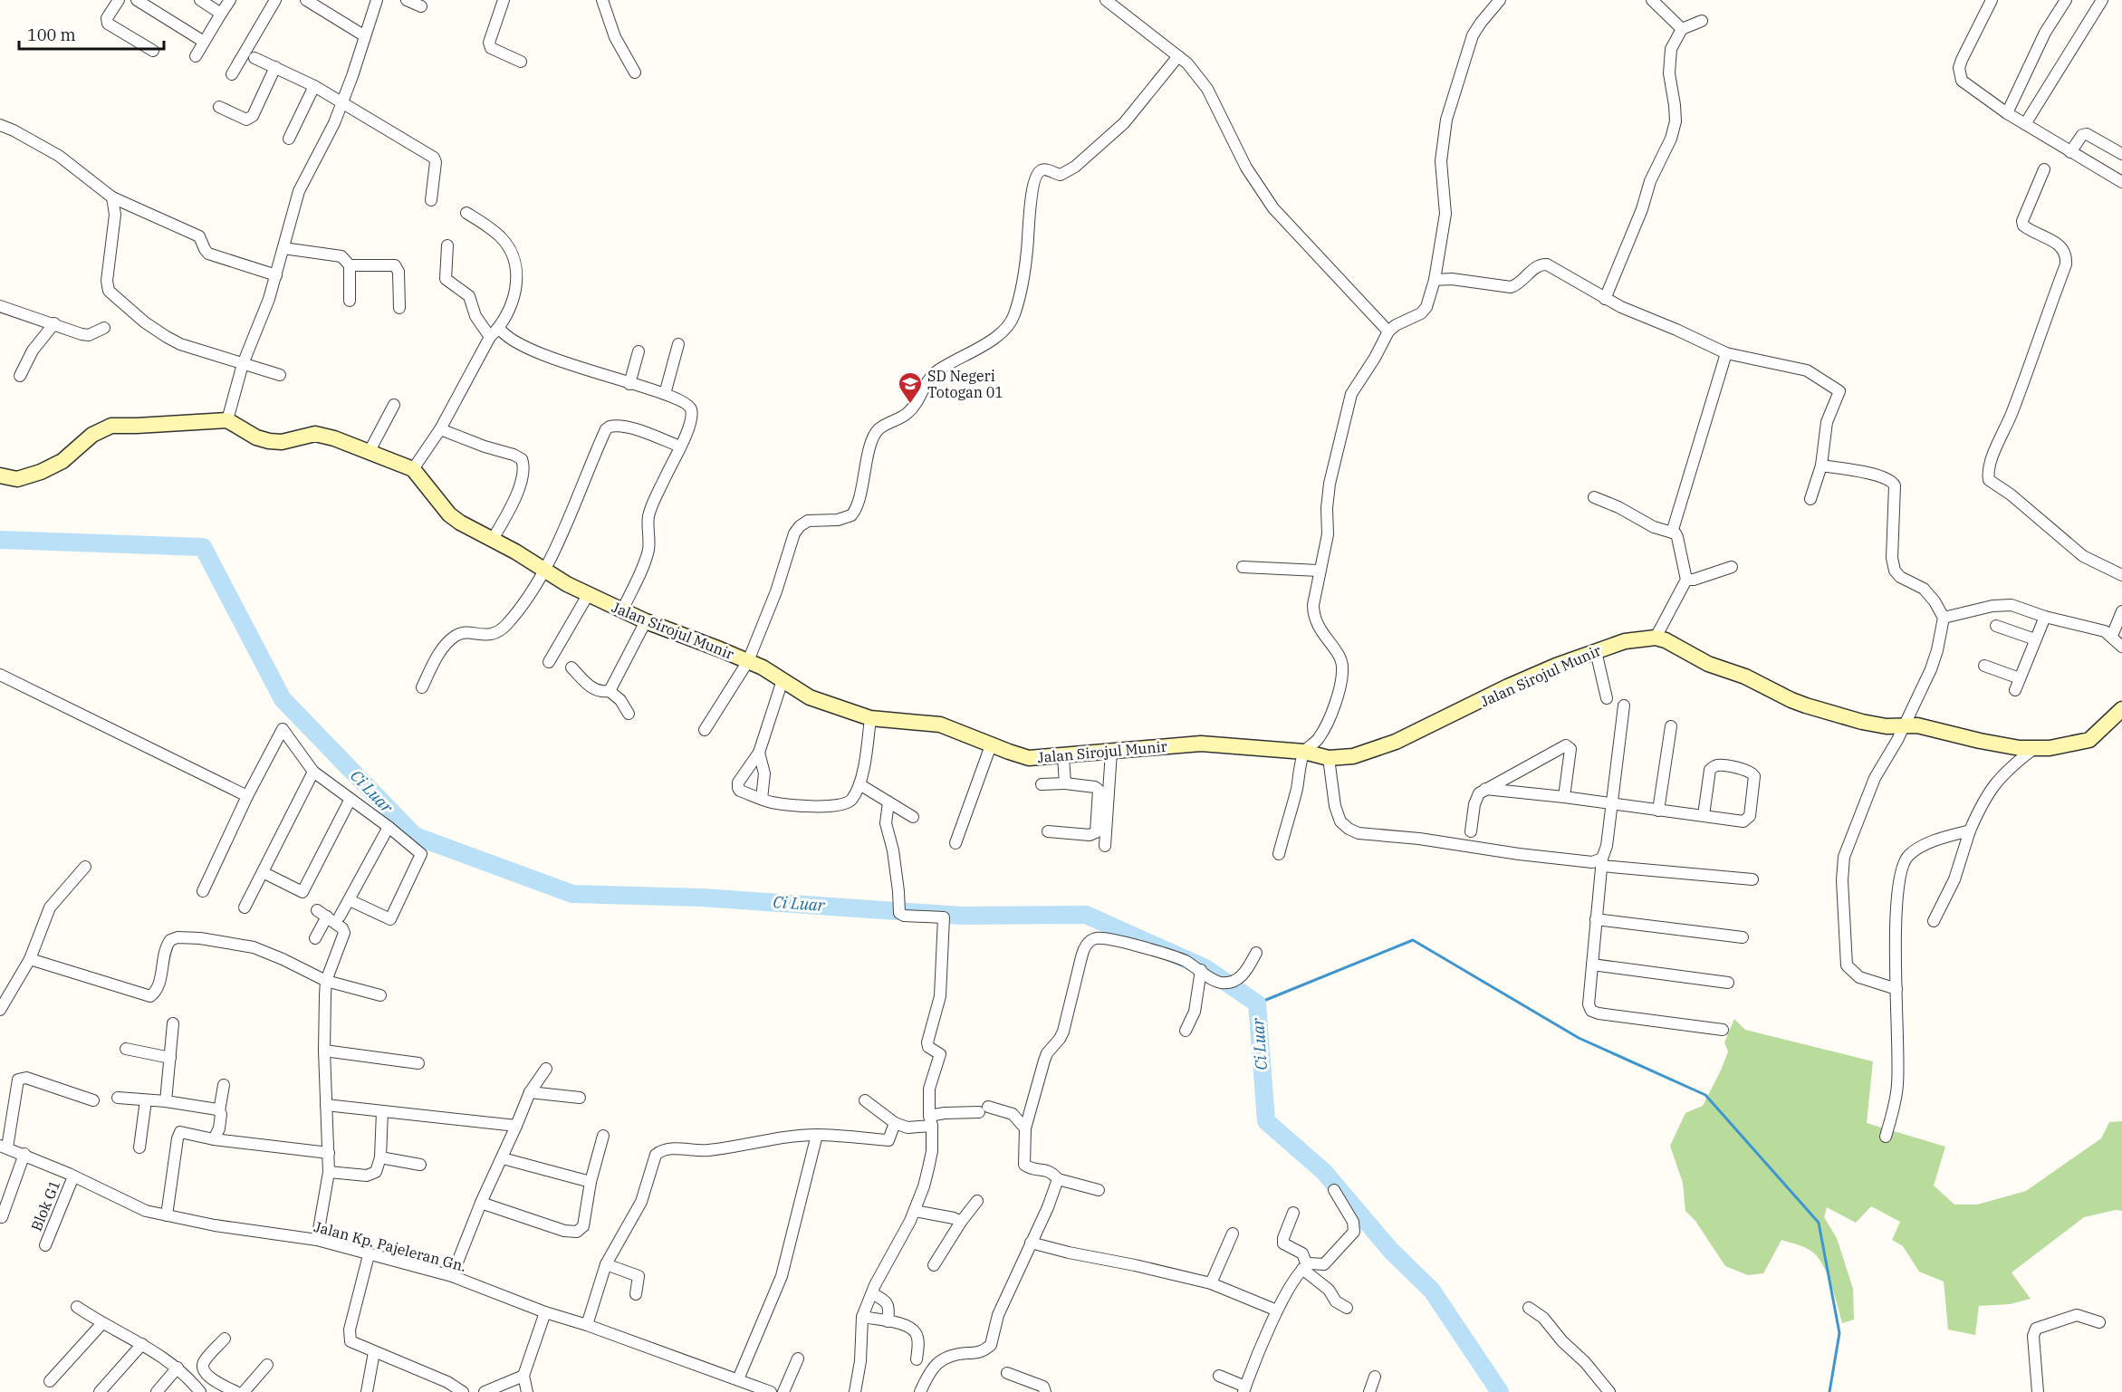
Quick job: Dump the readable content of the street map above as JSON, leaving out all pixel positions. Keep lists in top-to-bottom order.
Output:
{
  "streets": {
    "street": ["Jalan Sirojul Munir", "Blok G1", "Jalan Kp. Pajeleran Gn."]
  },
  "crossings": [
    ["Blok G1", "Jalan Kp. Pajeleran Gn."]
  ],
  "water": ["Ci Luar"],
  "places": {
    "school or university": ["SD Negeri Totogan 01"]
  },
  "scale_bar": "100 m"
}
